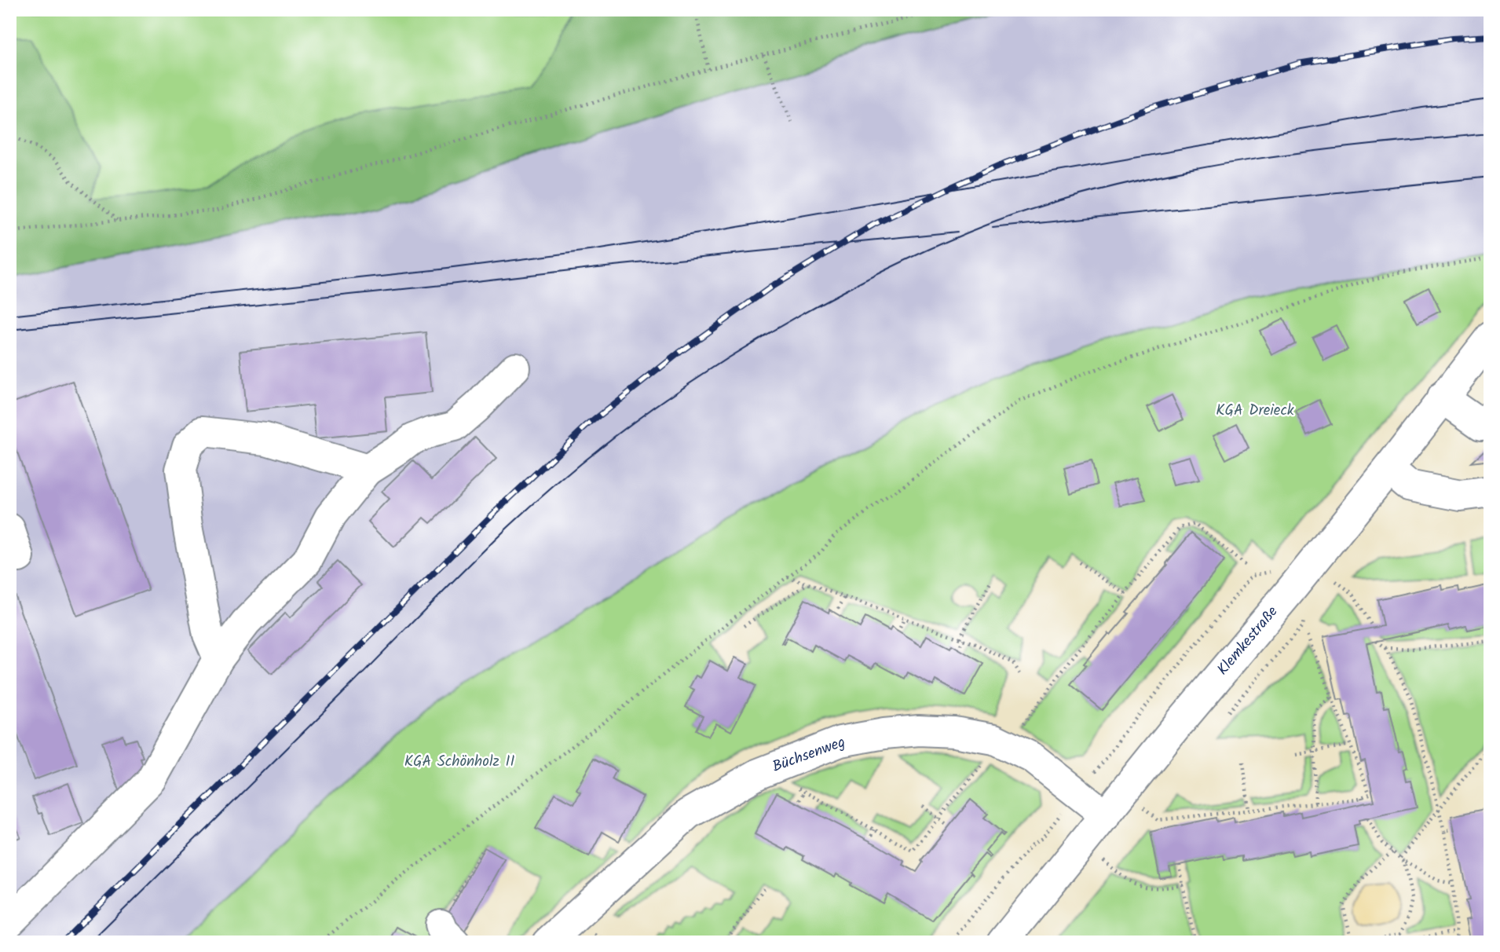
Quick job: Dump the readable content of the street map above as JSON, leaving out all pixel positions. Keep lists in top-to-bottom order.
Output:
{
  "streets": {
    "street": ["Klemkestraße", "Büchsenweg"]
  },
  "crossings": [
    ["Klemkestraße", "Büchsenweg"]
  ],
  "parks": ["KGA Dreieck", "KGA Schönholz II"]
}
